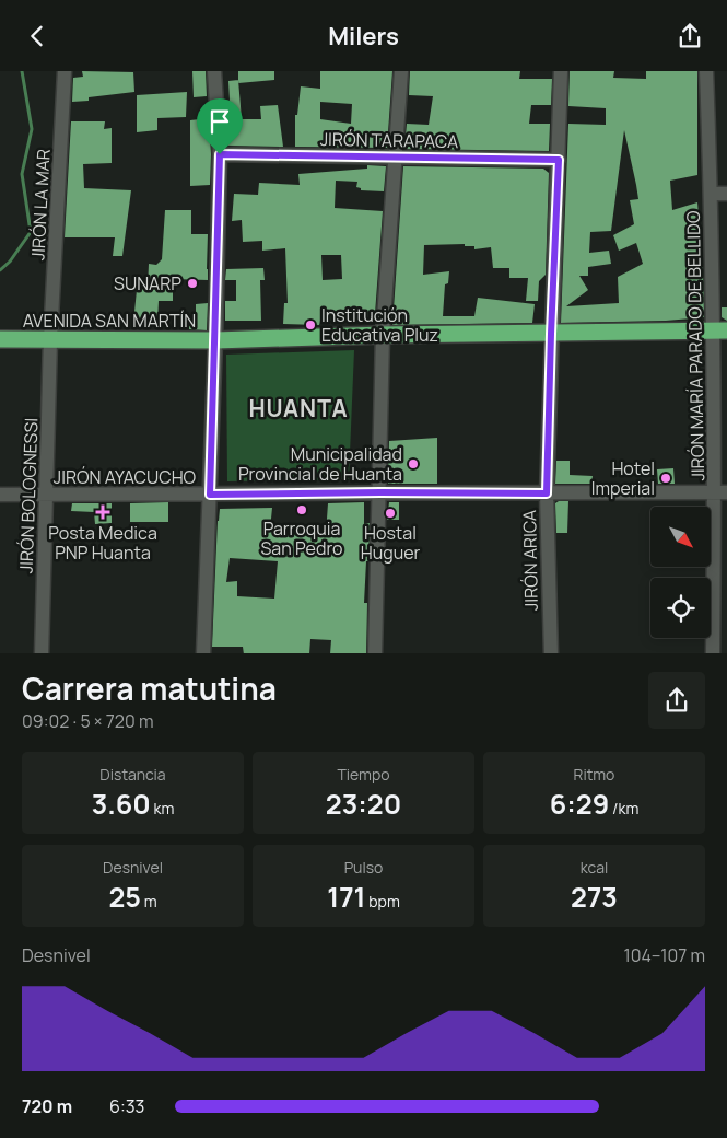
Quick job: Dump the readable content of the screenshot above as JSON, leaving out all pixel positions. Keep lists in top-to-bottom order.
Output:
{
  "streets": {
    "highway": ["AVENIDA SAN MARTÍN"],
    "street": [
      "JIRÓN TARAPACA",
      "JIRÓN LA MAR",
      "JIRÓN MARÍA PARADO DE BELLIDO",
      "JIRÓN AYACUCHO",
      "JIRÓN BOLOGNESSI",
      "JIRÓN ARICA"
    ]
  },
  "crossings": [
    ["JIRÓN TARAPACA", "JIRÓN ARICA"],
    ["JIRÓN LA MAR", "AVENIDA SAN MARTÍN"],
    ["JIRÓN LA MAR", "JIRÓN BOLOGNESSI"],
    ["AVENIDA SAN MARTÍN", "JIRÓN MARÍA PARADO DE BELLIDO"],
    ["AVENIDA SAN MARTÍN", "JIRÓN BOLOGNESSI"],
    ["AVENIDA SAN MARTÍN", "JIRÓN ARICA"],
    ["JIRÓN MARÍA PARADO DE BELLIDO", "JIRÓN AYACUCHO"],
    ["JIRÓN AYACUCHO", "JIRÓN BOLOGNESSI"],
    ["JIRÓN AYACUCHO", "JIRÓN ARICA"]
  ],
  "districts": ["HUANTA"],
  "places": {
    "other": [
      "SUNARP",
      "Institución Educativa Pluz",
      "Municipalidad Provincial de Huanta",
      "Hotel Imperial",
      "Parroquia San Pedro",
      "Hostal Huguer"
    ],
    "health": ["Posta Medica PNP Huanta"]
  },
  "north": "bottom right",
  "page": {
    "header": "Milers",
    "heading": ["Carrera matutina", "09:02 · 5 × 720 m"],
    "stats": [
      ["Distancia", "3.60 km"],
      ["Tiempo", "23:20"],
      ["Ritmo", "6:29 /km"],
      ["Desnivel", "25 m"],
      ["Pulso", "171 bpm"],
      ["kcal", "273"]
    ],
    "chart": ["Desnivel", "104–107 m"],
    "list": [
      {
        "name": "720 m",
        "note": "6:33"
      }
    ]
  }
}
